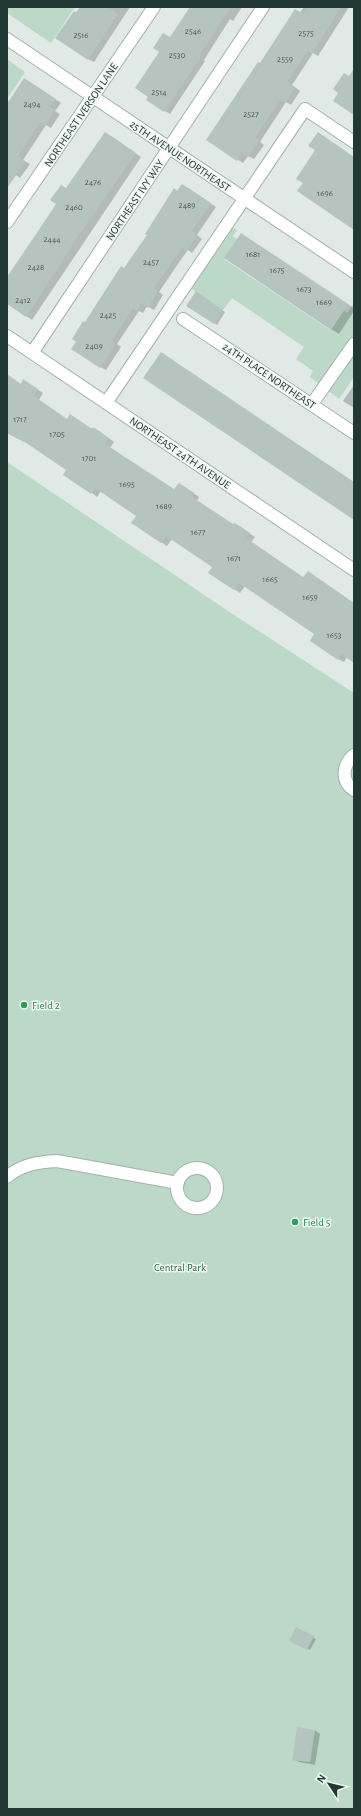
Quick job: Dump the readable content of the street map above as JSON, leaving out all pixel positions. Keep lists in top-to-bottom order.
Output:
{
  "streets": {
    "street": [
      "NORTHEAST IVERSON LANE",
      "25TH AVENUE NORTHEAST",
      "NORTHEAST IVY WAY",
      "24TH PLACE NORTHEAST",
      "NORTHEAST 24TH AVENUE"
    ]
  },
  "crossings": [
    ["NORTHEAST IVERSON LANE", "25TH AVENUE NORTHEAST"],
    ["25TH AVENUE NORTHEAST", "NORTHEAST IVY WAY"],
    ["NORTHEAST IVY WAY", "NORTHEAST 24TH AVENUE"]
  ],
  "parks": ["Central Park"],
  "places": ["Field 2", "Field 5"],
  "house_numbers": [
    "2546",
    "2575",
    "2516",
    "2530",
    "2559",
    "2514",
    "2494",
    "2527",
    "2476",
    "1696",
    "2489",
    "2460",
    "2444",
    "1681",
    "2457",
    "2428",
    "1675",
    "1673",
    "2412",
    "1669",
    "2425",
    "2409",
    "1717",
    "1705",
    "1701",
    "1695",
    "1689",
    "1677",
    "1671",
    "1665",
    "1659",
    "1653"
  ],
  "north": "top left"
}
